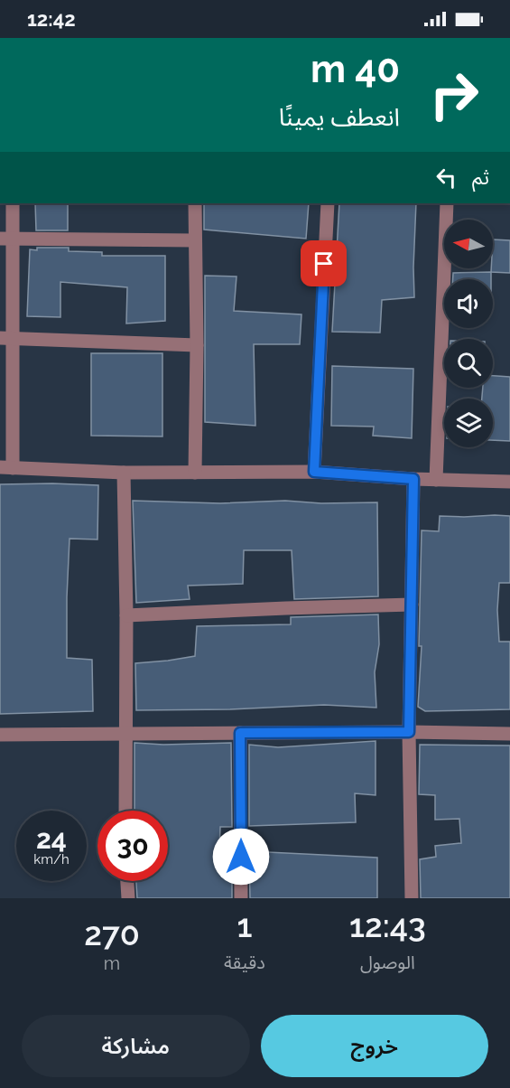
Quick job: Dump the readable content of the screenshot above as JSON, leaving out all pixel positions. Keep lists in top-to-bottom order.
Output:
{
  "north": "left",
  "page": {
    "status": "12:42",
    "turn": ["40 m", "انعطف يمينًا"],
    "then": "ثم",
    "speed": "24 km/h",
    "limit": "30",
    "eta": [
      "12:43",
      "الوصول",
      "1",
      "دقيقة",
      "270",
      "m"
    ],
    "buttons": ["خروج", "مشاركة"]
  }
}
